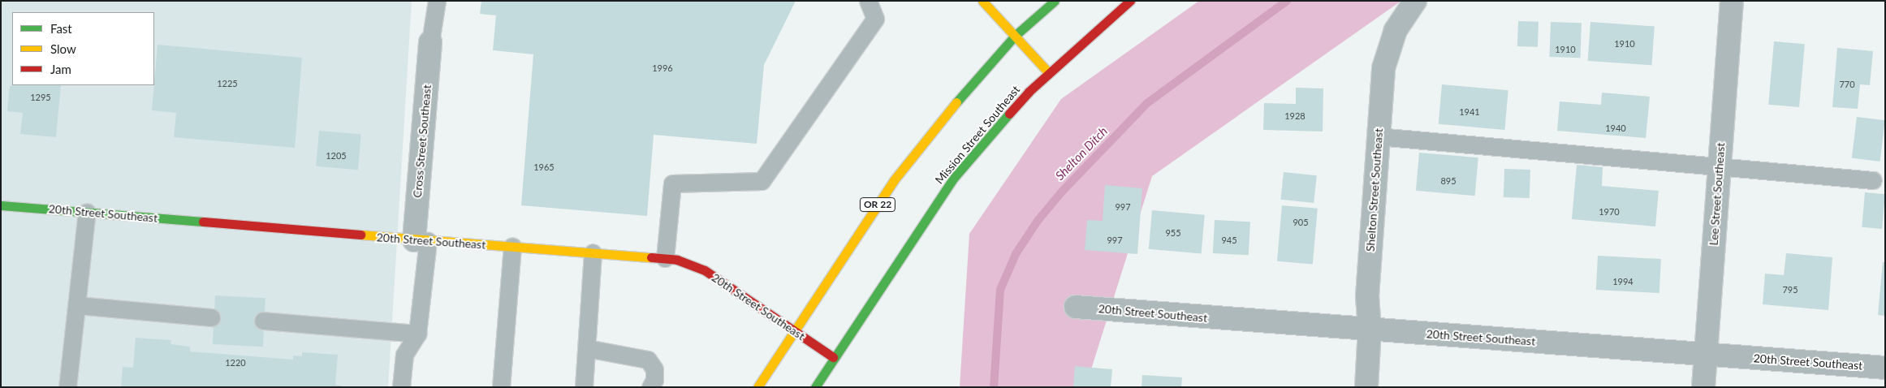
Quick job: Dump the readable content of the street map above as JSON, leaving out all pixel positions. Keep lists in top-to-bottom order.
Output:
{
  "streets": {
    "main road": ["Mission Street Southeast", "OR 22", "20th Street Southeast"],
    "street": ["Cross Street Southeast", "Shelton Street Southeast", "Lee Street Southeast"]
  },
  "crossings": [
    ["Mission Street Southeast", "20th Street Southeast"],
    ["Cross Street Southeast", "20th Street Southeast"],
    ["Shelton Street Southeast", "20th Street Southeast"],
    ["Lee Street Southeast", "20th Street Southeast"],
    ["OR 22", "20th Street Southeast"]
  ],
  "water": ["Shelton Ditch"],
  "house_numbers": [
    "1910",
    "1910",
    "1996",
    "1225",
    "770",
    "1295",
    "1941",
    "1928",
    "1940",
    "1205",
    "1965",
    "895",
    "997",
    "1970",
    "905",
    "955",
    "997",
    "945",
    "1994",
    "795",
    "1220"
  ],
  "legend": ["Fast", "Slow", "Jam"]
}
